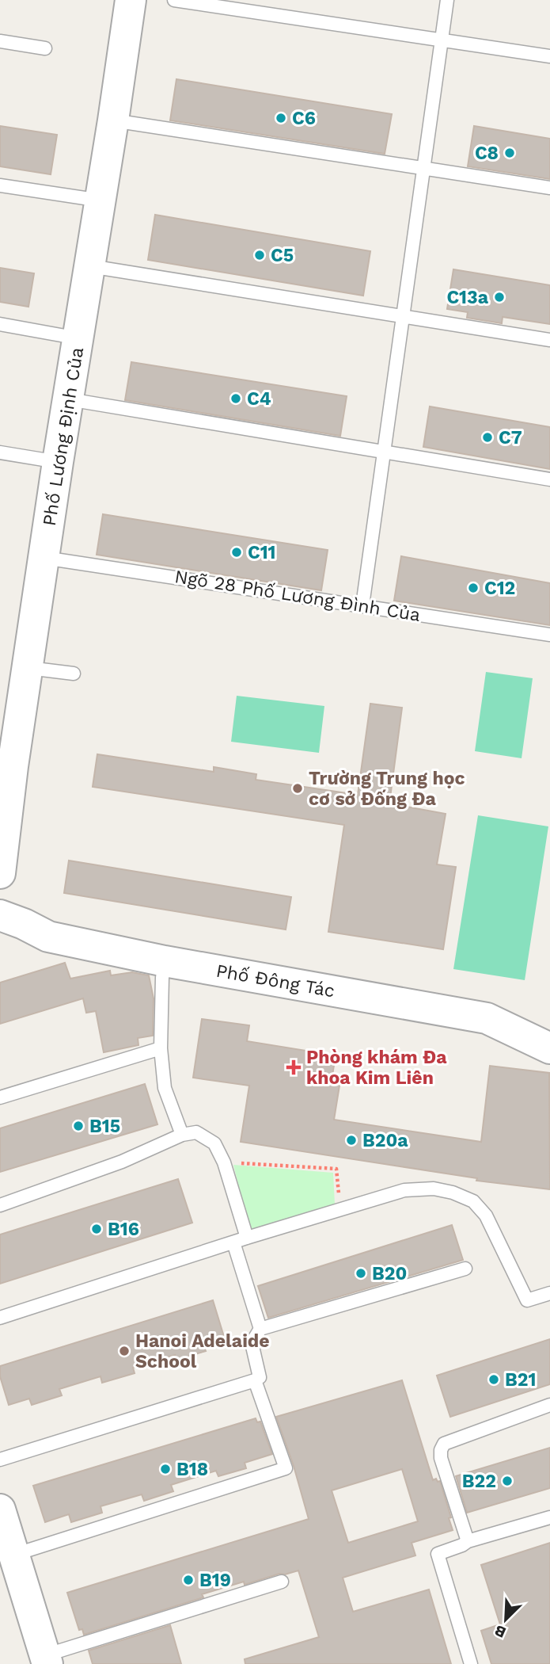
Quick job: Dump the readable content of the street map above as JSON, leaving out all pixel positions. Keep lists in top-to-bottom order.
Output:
{
  "streets": {
    "street": ["Phố Lương Định Của", "Phố Đông Tác"],
    "lane": ["Ngõ 28 Phố Lương Đình Của"]
  },
  "crossings": [
    ["Phố Lương Định Của", "Ngõ 28 Phố Lương Đình Của"]
  ],
  "places": {
    "other": [
      "C6",
      "C8",
      "C5",
      "C13a",
      "C4",
      "C7",
      "C11",
      "C12",
      "Trường Trung học cơ sở Đống Đa",
      "B15",
      "B20a",
      "B16",
      "B20",
      "Hanoi Adelaide School",
      "B21",
      "B18",
      "B22",
      "B19"
    ],
    "health": ["Phòng khám Đa khoa Kim Liên"]
  },
  "north": "bottom left"
}
